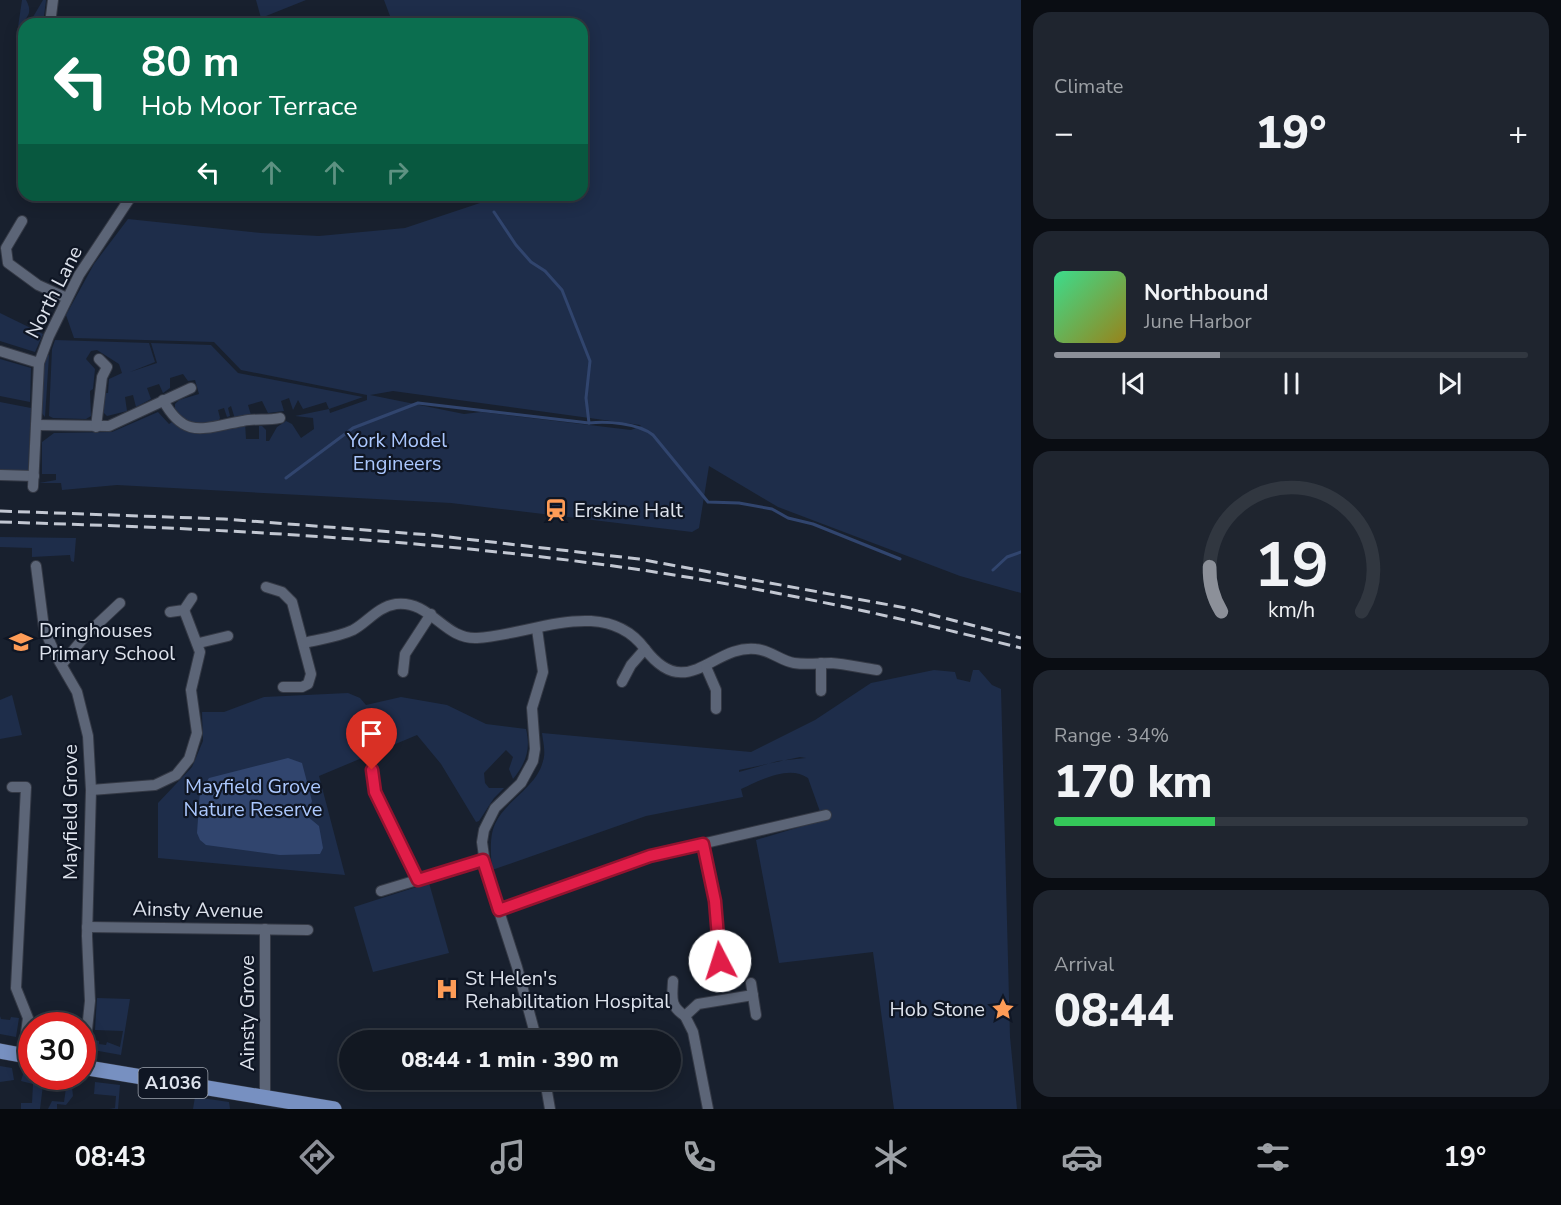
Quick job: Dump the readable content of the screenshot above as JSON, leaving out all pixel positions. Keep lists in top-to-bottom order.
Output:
{
  "streets": {
    "main road": ["A1036"],
    "street": [
      "North Lane",
      "Mayfield Grove",
      "Ainsty Avenue",
      "Ainsty Grove"
    ]
  },
  "crossings": [
    ["Mayfield Grove", "Ainsty Avenue"],
    ["Ainsty Avenue", "Ainsty Grove"],
    ["Ainsty Grove", "A1036"]
  ],
  "parks": ["York Model Engineers", "Mayfield Grove Nature Reserve"],
  "places": {
    "station": ["Erskine Halt"],
    "school or university": ["Dringhouses Primary School"],
    "hospital": ["St Helen's Rehabilitation Hospital"],
    "place": ["Hob Stone"]
  },
  "page": {
    "tile": [
      "Climate",
      ["Range · 34%", "170 km"],
      ["Arrival", "08:44"]
    ],
    "turn": ["80 m", "Hob Moor Terrace"],
    "heat": ["−", "19°", "+"],
    "song": ["Northbound", "June Harbor"],
    "limit": "30",
    "trip": "08:44 · 1 min · 390 m",
    "tabs": ["08:43", "19°"],
    "gauge": ["19", "km/h"]
  }
}
